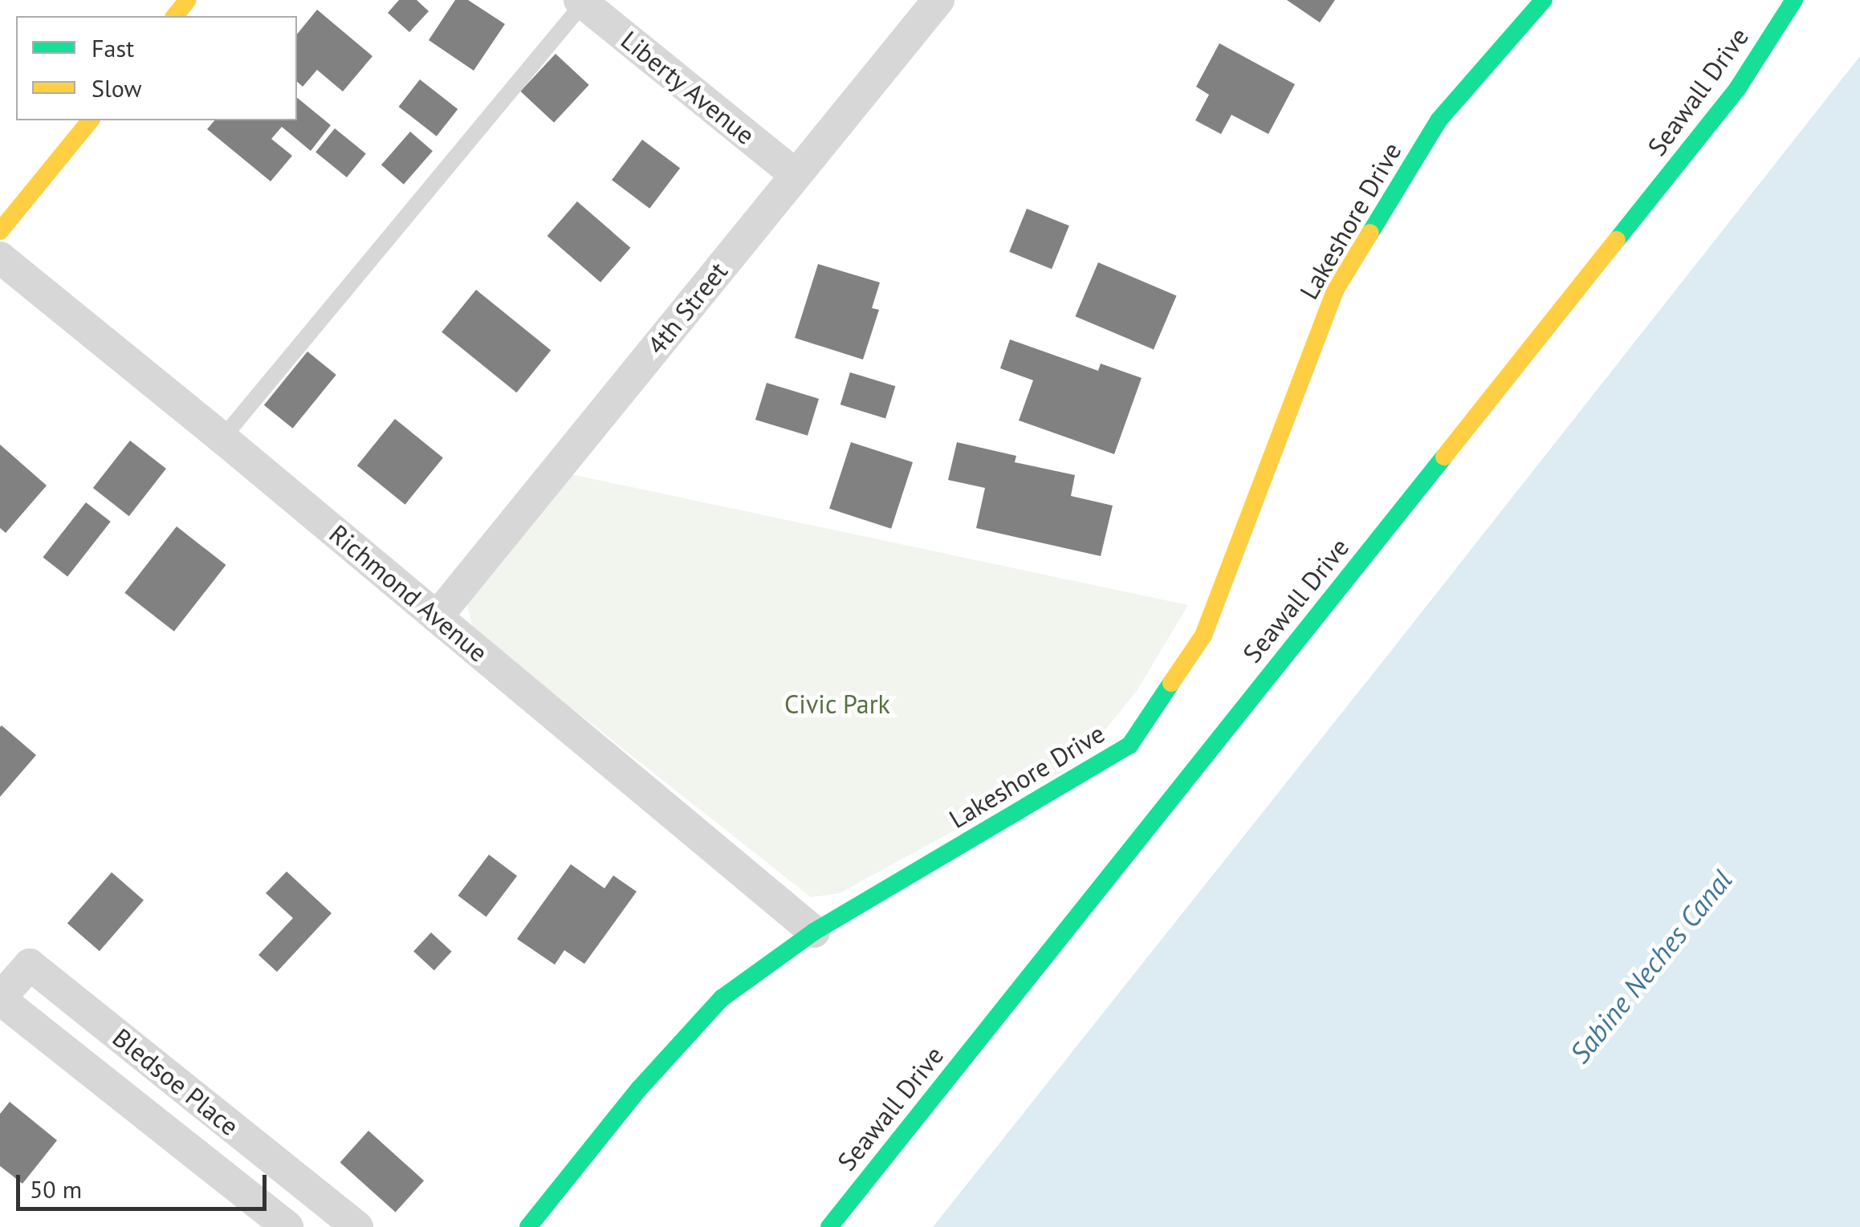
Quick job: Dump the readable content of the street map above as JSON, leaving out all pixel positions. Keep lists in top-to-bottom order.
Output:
{
  "streets": {
    "street": [
      "Liberty Avenue",
      "Seawall Drive",
      "Lakeshore Drive",
      "4th Street",
      "Richmond Avenue",
      "Bledsoe Place"
    ]
  },
  "crossings": [
    ["Liberty Avenue", "4th Street"],
    ["Lakeshore Drive", "Richmond Avenue"],
    ["4th Street", "Richmond Avenue"]
  ],
  "water": ["Sabine Neches Canal"],
  "parks": ["Civic Park"],
  "legend": ["Fast", "Slow"],
  "scale_bar": "50 m"
}
